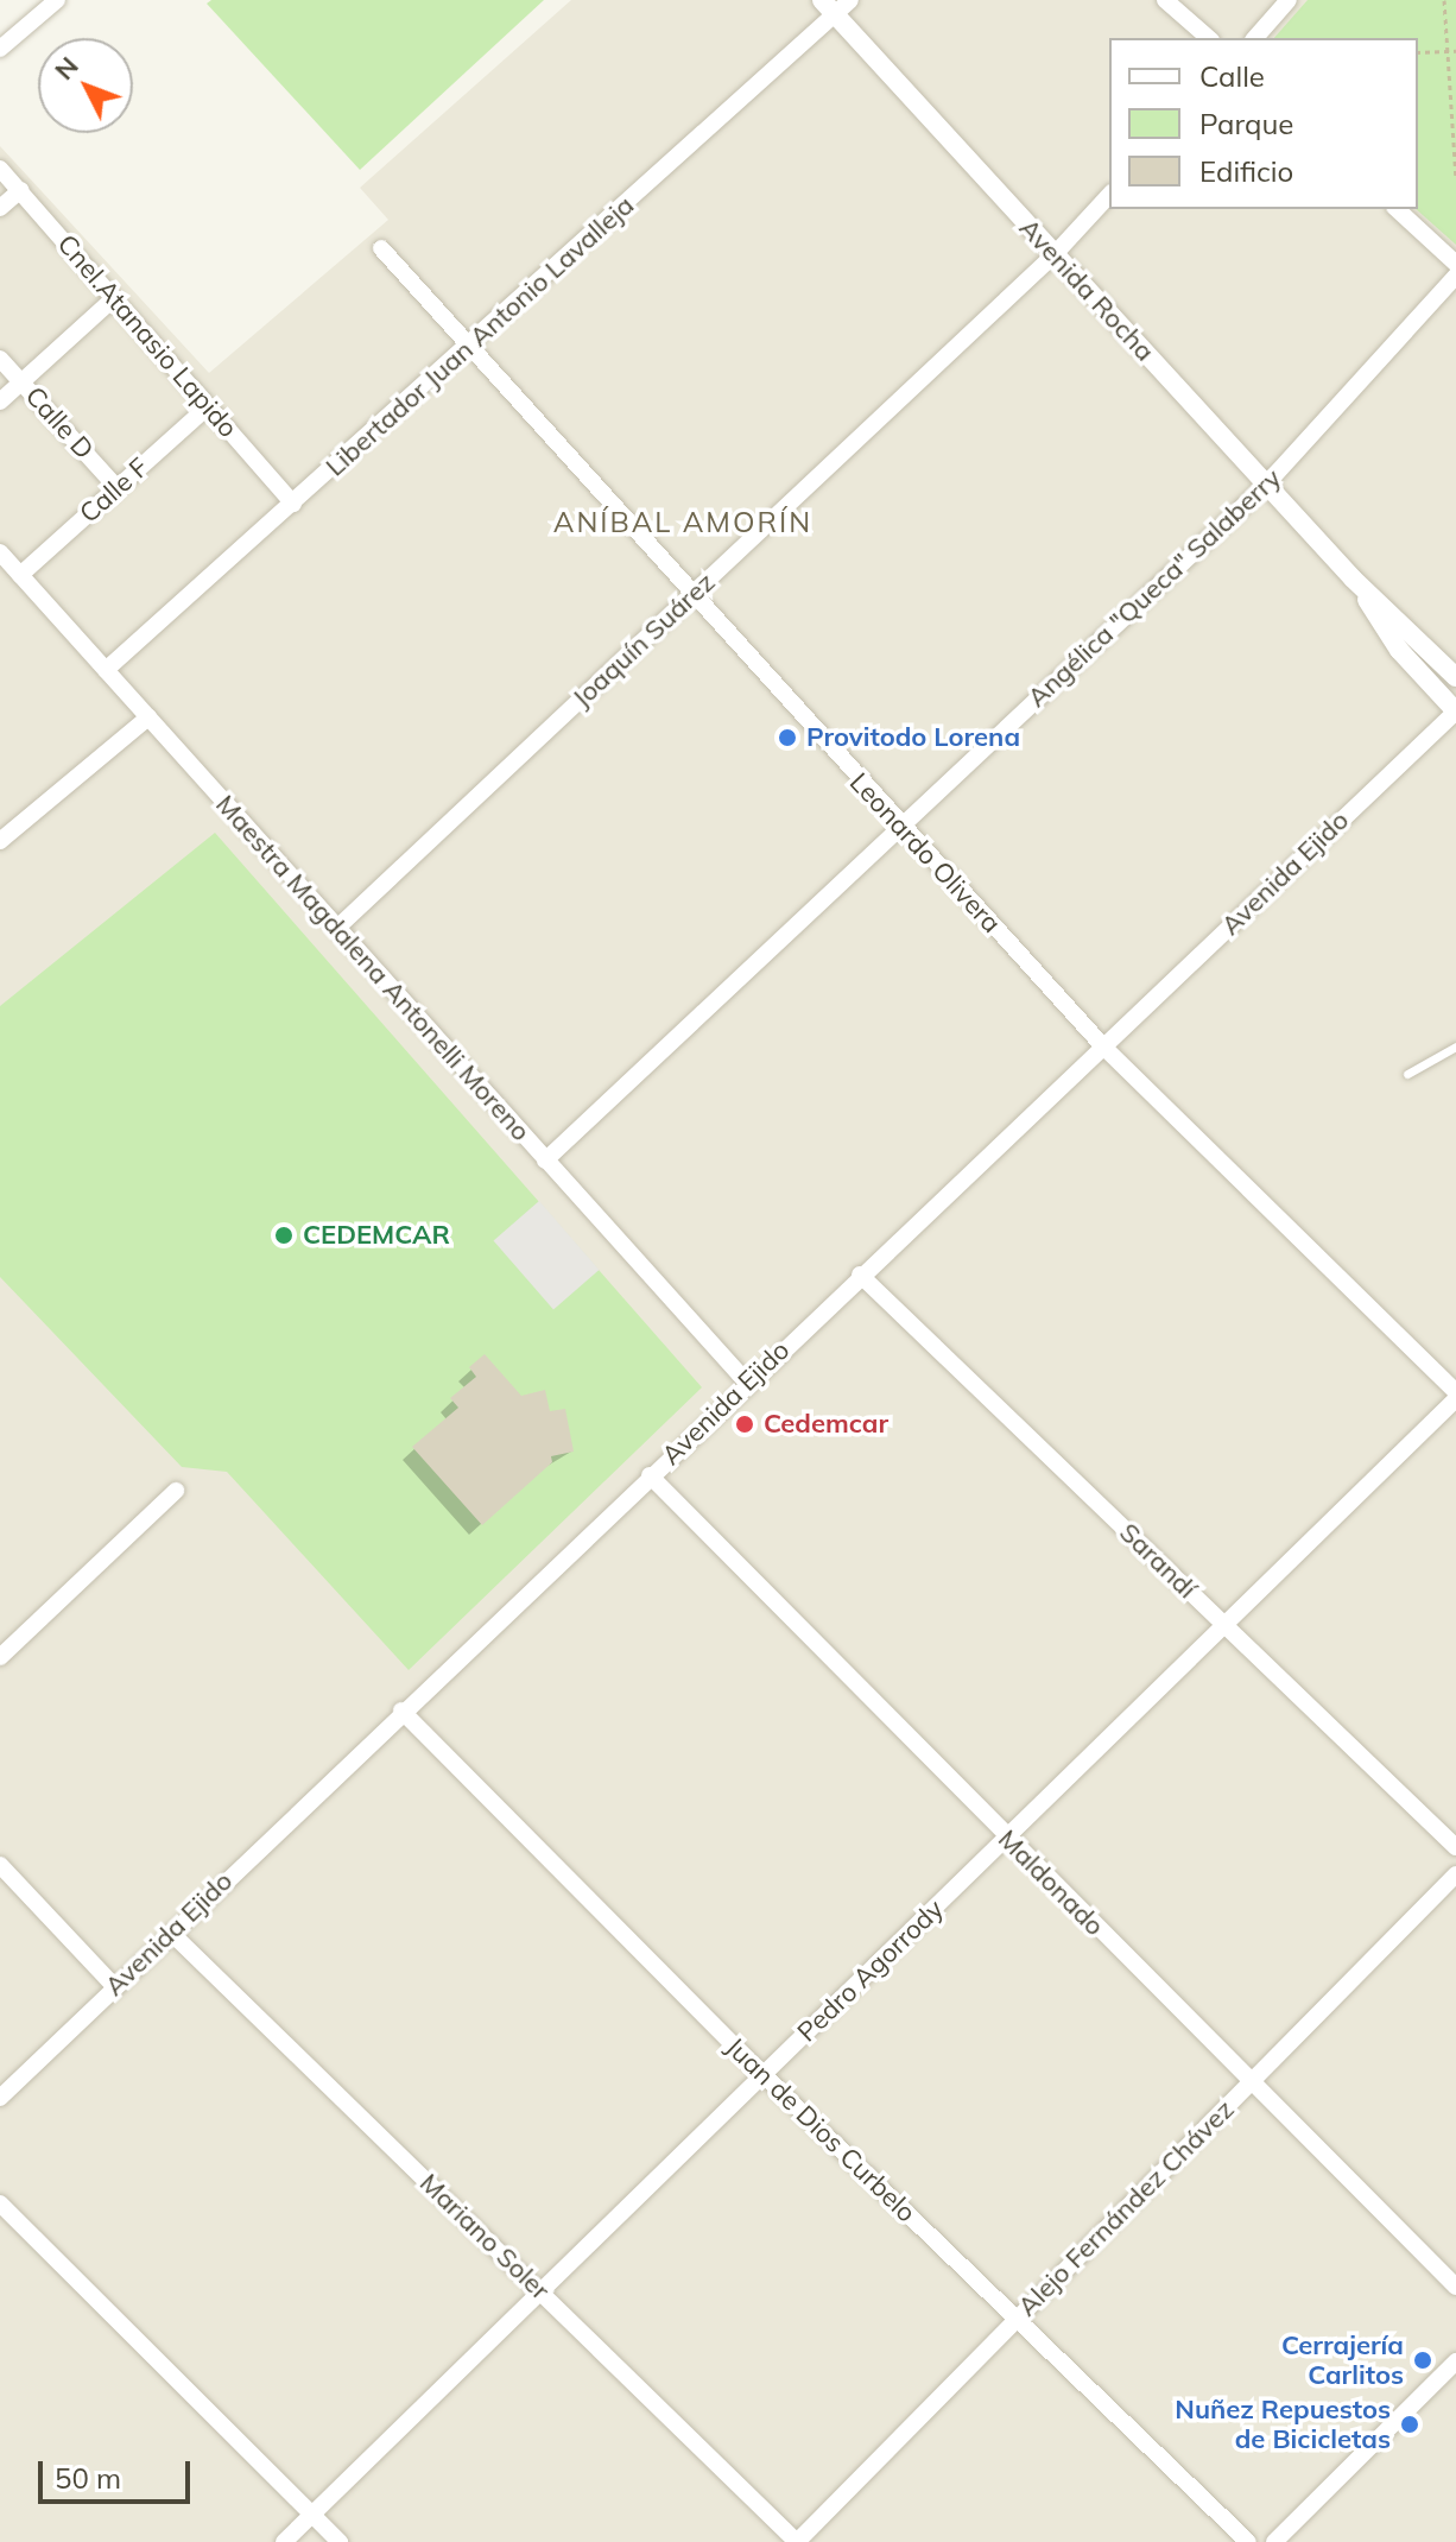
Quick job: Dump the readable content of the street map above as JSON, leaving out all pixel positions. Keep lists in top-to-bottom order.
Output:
{
  "streets": {
    "street": [
      "Avenida Rocha",
      "Cnel.Atanasio Lapido",
      "Libertador Juan Antonio Lavalleja",
      "Calle D",
      "Calle F",
      "Angélica \"Queca\" Salaberry",
      "Joaquín Suárez",
      "Leonardo Olivera",
      "Avenida Ejido",
      "Maestra Magdalena Antonelli Moreno",
      "Sarandí",
      "Maldonado",
      "Pedro Agorrody",
      "Juan de Dios Curbelo",
      "Alejo Fernández Chávez",
      "Mariano Soler"
    ]
  },
  "crossings": [
    ["Avenida Rocha", "Libertador Juan Antonio Lavalleja"],
    ["Avenida Rocha", "Angélica \"Queca\" Salaberry"],
    ["Avenida Rocha", "Joaquín Suárez"],
    ["Avenida Rocha", "Avenida Ejido"],
    ["Cnel.Atanasio Lapido", "Libertador Juan Antonio Lavalleja"],
    ["Cnel.Atanasio Lapido", "Calle F"],
    ["Libertador Juan Antonio Lavalleja", "Leonardo Olivera"],
    ["Libertador Juan Antonio Lavalleja", "Maestra Magdalena Antonelli Moreno"],
    ["Calle D", "Calle F"],
    ["Calle F", "Maestra Magdalena Antonelli Moreno"],
    ["Angélica \"Queca\" Salaberry", "Leonardo Olivera"],
    ["Angélica \"Queca\" Salaberry", "Maestra Magdalena Antonelli Moreno"],
    ["Joaquín Suárez", "Leonardo Olivera"],
    ["Joaquín Suárez", "Maestra Magdalena Antonelli Moreno"],
    ["Leonardo Olivera", "Avenida Ejido"],
    ["Leonardo Olivera", "Pedro Agorrody"],
    ["Avenida Ejido", "Maestra Magdalena Antonelli Moreno"],
    ["Avenida Ejido", "Sarandí"],
    ["Avenida Ejido", "Maldonado"],
    ["Avenida Ejido", "Juan de Dios Curbelo"],
    ["Avenida Ejido", "Mariano Soler"],
    ["Sarandí", "Pedro Agorrody"],
    ["Maldonado", "Pedro Agorrody"],
    ["Maldonado", "Alejo Fernández Chávez"],
    ["Pedro Agorrody", "Juan de Dios Curbelo"],
    ["Pedro Agorrody", "Mariano Soler"],
    ["Juan de Dios Curbelo", "Alejo Fernández Chávez"],
    ["Alejo Fernández Chávez", "Mariano Soler"]
  ],
  "districts": ["ANÍBAL AMORÍN"],
  "places": [
    "Provitodo Lorena",
    "CEDEMCAR",
    "Cedemcar",
    "Cerrajería Carlitos",
    "Nuñez Repuestos de Bicicletas"
  ],
  "legend": ["Calle", "Parque", "Edificio"],
  "scale_bar": "50 m",
  "north": "top left"
}
